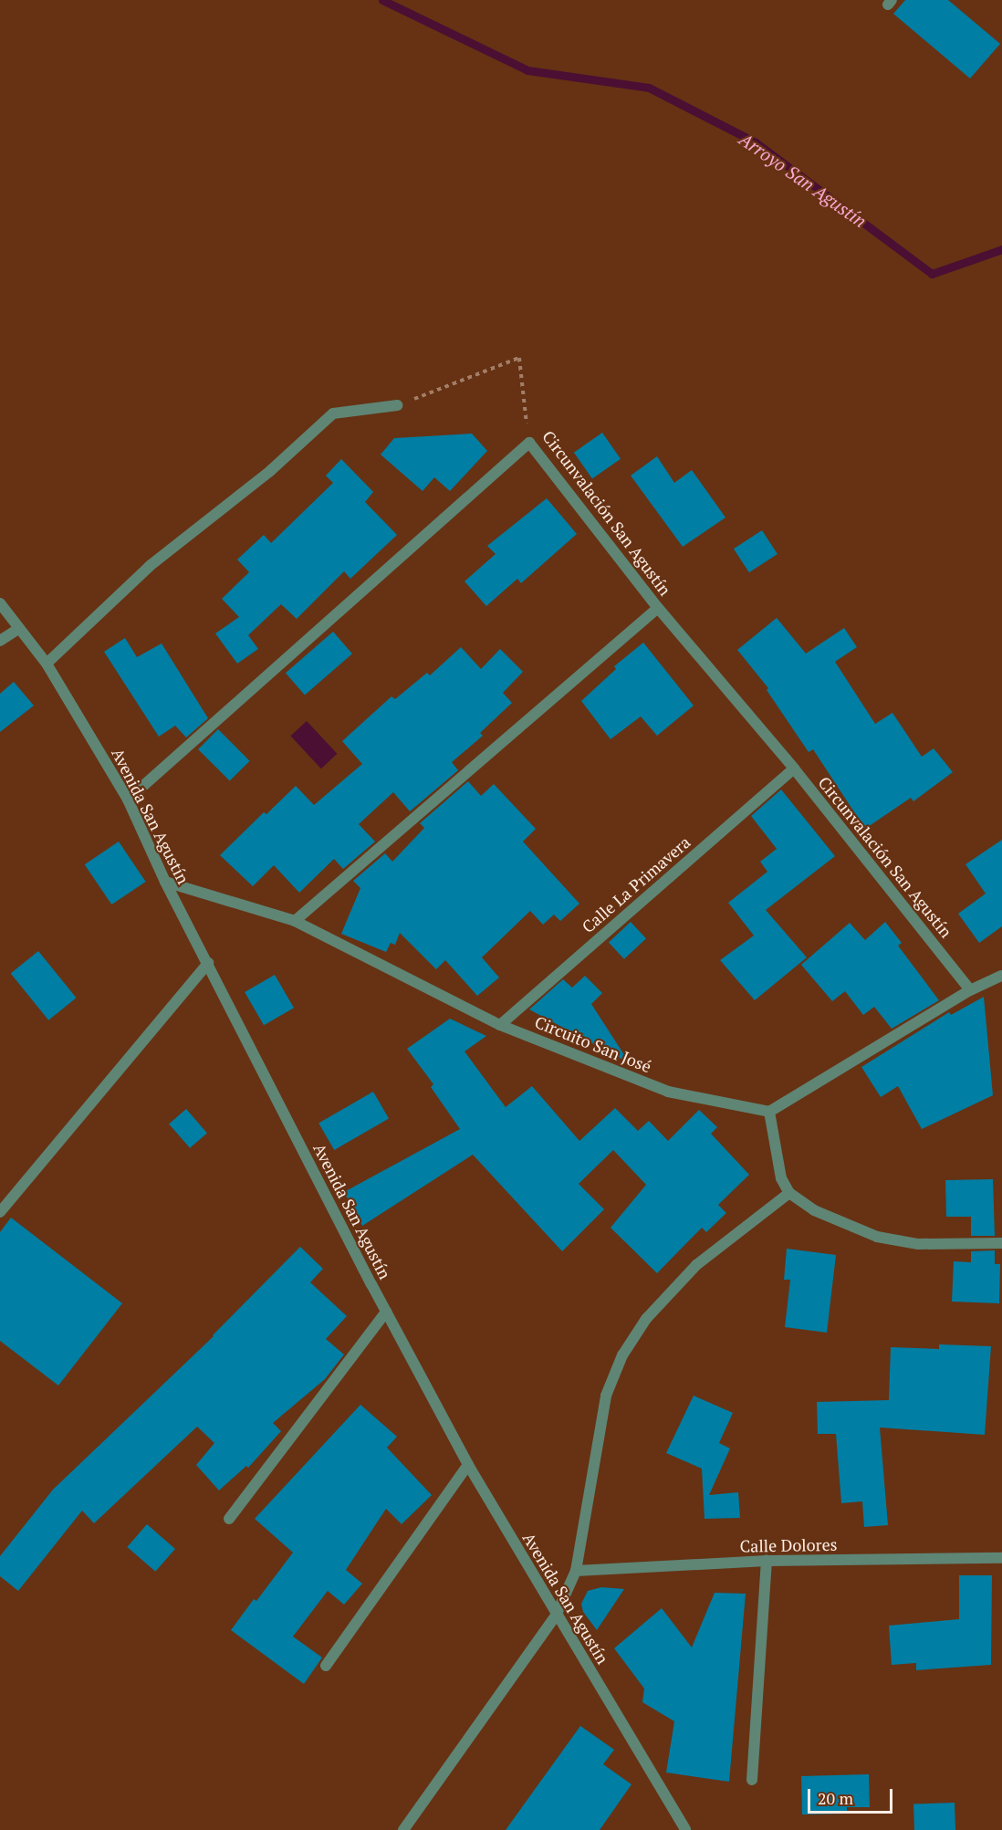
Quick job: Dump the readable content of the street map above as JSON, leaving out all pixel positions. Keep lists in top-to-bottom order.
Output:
{
  "streets": {
    "street": [
      "Circunvalación San Agustín",
      "Avenida San Agustín",
      "Calle La Primavera",
      "Circuito San José",
      "Calle Dolores"
    ]
  },
  "crossings": [
    ["Circunvalación San Agustín", "Calle La Primavera"],
    ["Avenida San Agustín", "Circuito San José"],
    ["Calle La Primavera", "Circuito San José"]
  ],
  "water": ["Arroyo San Agustín"],
  "scale_bar": "20 m"
}
